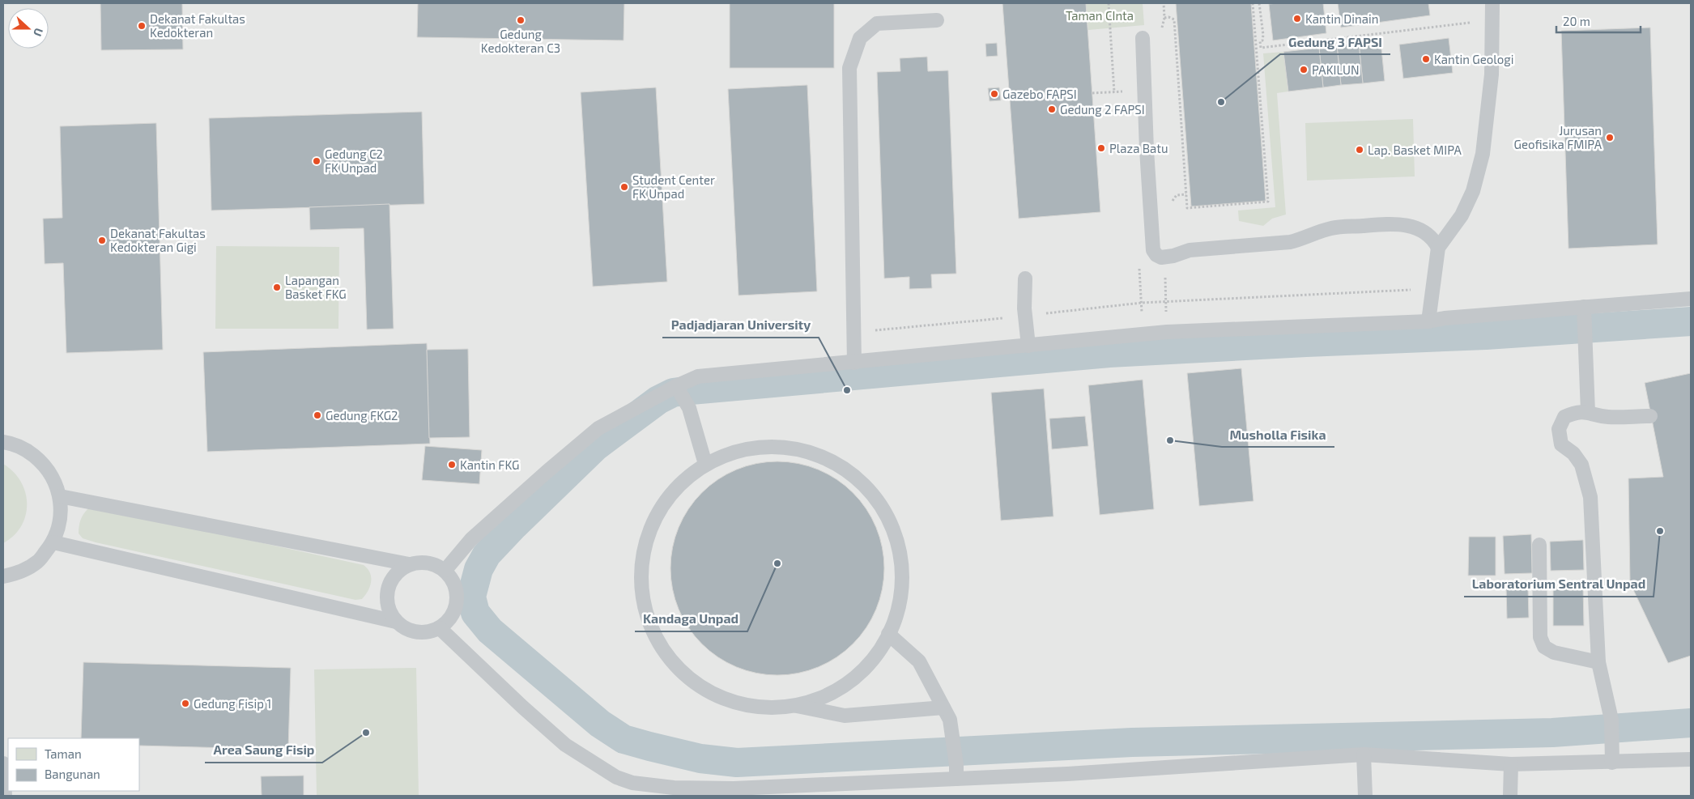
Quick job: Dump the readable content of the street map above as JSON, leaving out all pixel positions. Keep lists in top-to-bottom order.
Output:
{
  "parks": ["Taman CInta"],
  "places": [
    "Kantin Dinain",
    "Gedung Kedokteran C3",
    "Dekanat Fakultas Kedokteran",
    "Kantin Geologi",
    "PAKILUN",
    "Gazebo FAPSI",
    "Gedung 3 FAPSI",
    "Gedung 2 FAPSI",
    "Jurusan Geofisika FMIPA",
    "Plaza Batu",
    "Lap. Basket MIPA",
    "Gedung C2 FK Unpad",
    "Student Center FK Unpad",
    "Dekanat Fakultas Kedokteran Gigi",
    "Lapangan Basket FKG",
    "Padjadjaran University",
    "Gedung FKG2",
    "Musholla Fisika",
    "Kantin FKG",
    "Laboratorium Sentral Unpad",
    "Kandaga Unpad",
    "Gedung Fisip 1",
    "Area Saung Fisip"
  ],
  "legend": ["Taman", "Bangunan"],
  "scale_bar": "20 m",
  "north": "right"
}
